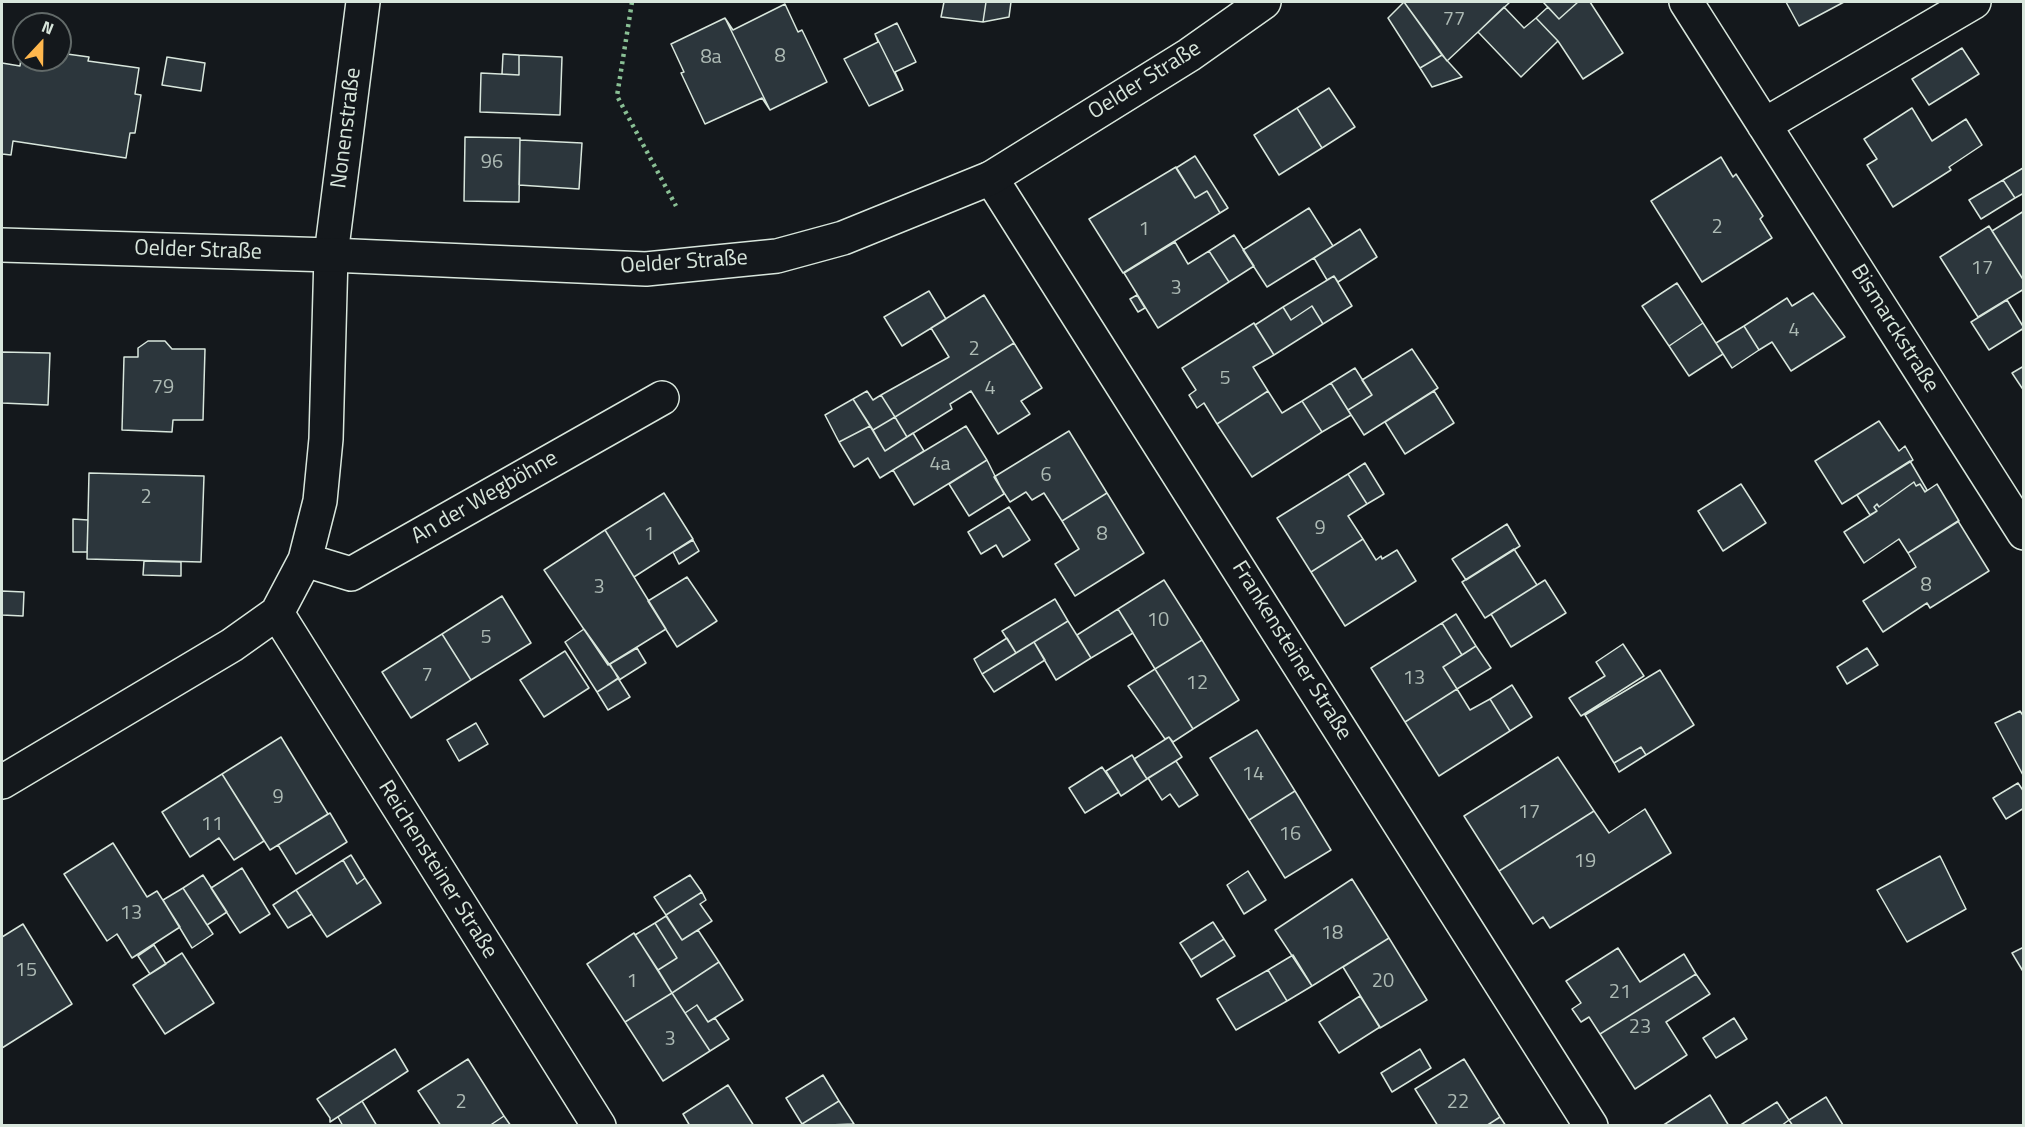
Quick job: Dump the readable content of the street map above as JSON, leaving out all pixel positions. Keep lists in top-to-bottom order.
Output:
{
  "streets": {
    "street": [
      "Oelder Straße",
      "Nonenstraße",
      "Bismarckstraße",
      "An der Wegböhne",
      "Frankensteiner Straße",
      "Reichensteiner Straße"
    ]
  },
  "crossings": [
    ["Oelder Straße", "Nonenstraße"],
    ["Oelder Straße", "Frankensteiner Straße"]
  ],
  "house_numbers": [
    "77",
    "8",
    "8a",
    "96",
    "2",
    "1",
    "17",
    "3",
    "4",
    "2",
    "5",
    "79",
    "4",
    "4a",
    "6",
    "2",
    "9",
    "1",
    "8",
    "8",
    "3",
    "10",
    "5",
    "7",
    "13",
    "12",
    "14",
    "9",
    "17",
    "11",
    "16",
    "19",
    "13",
    "18",
    "15",
    "1",
    "20",
    "21",
    "23",
    "3",
    "2",
    "22"
  ],
  "north": "top"
}
